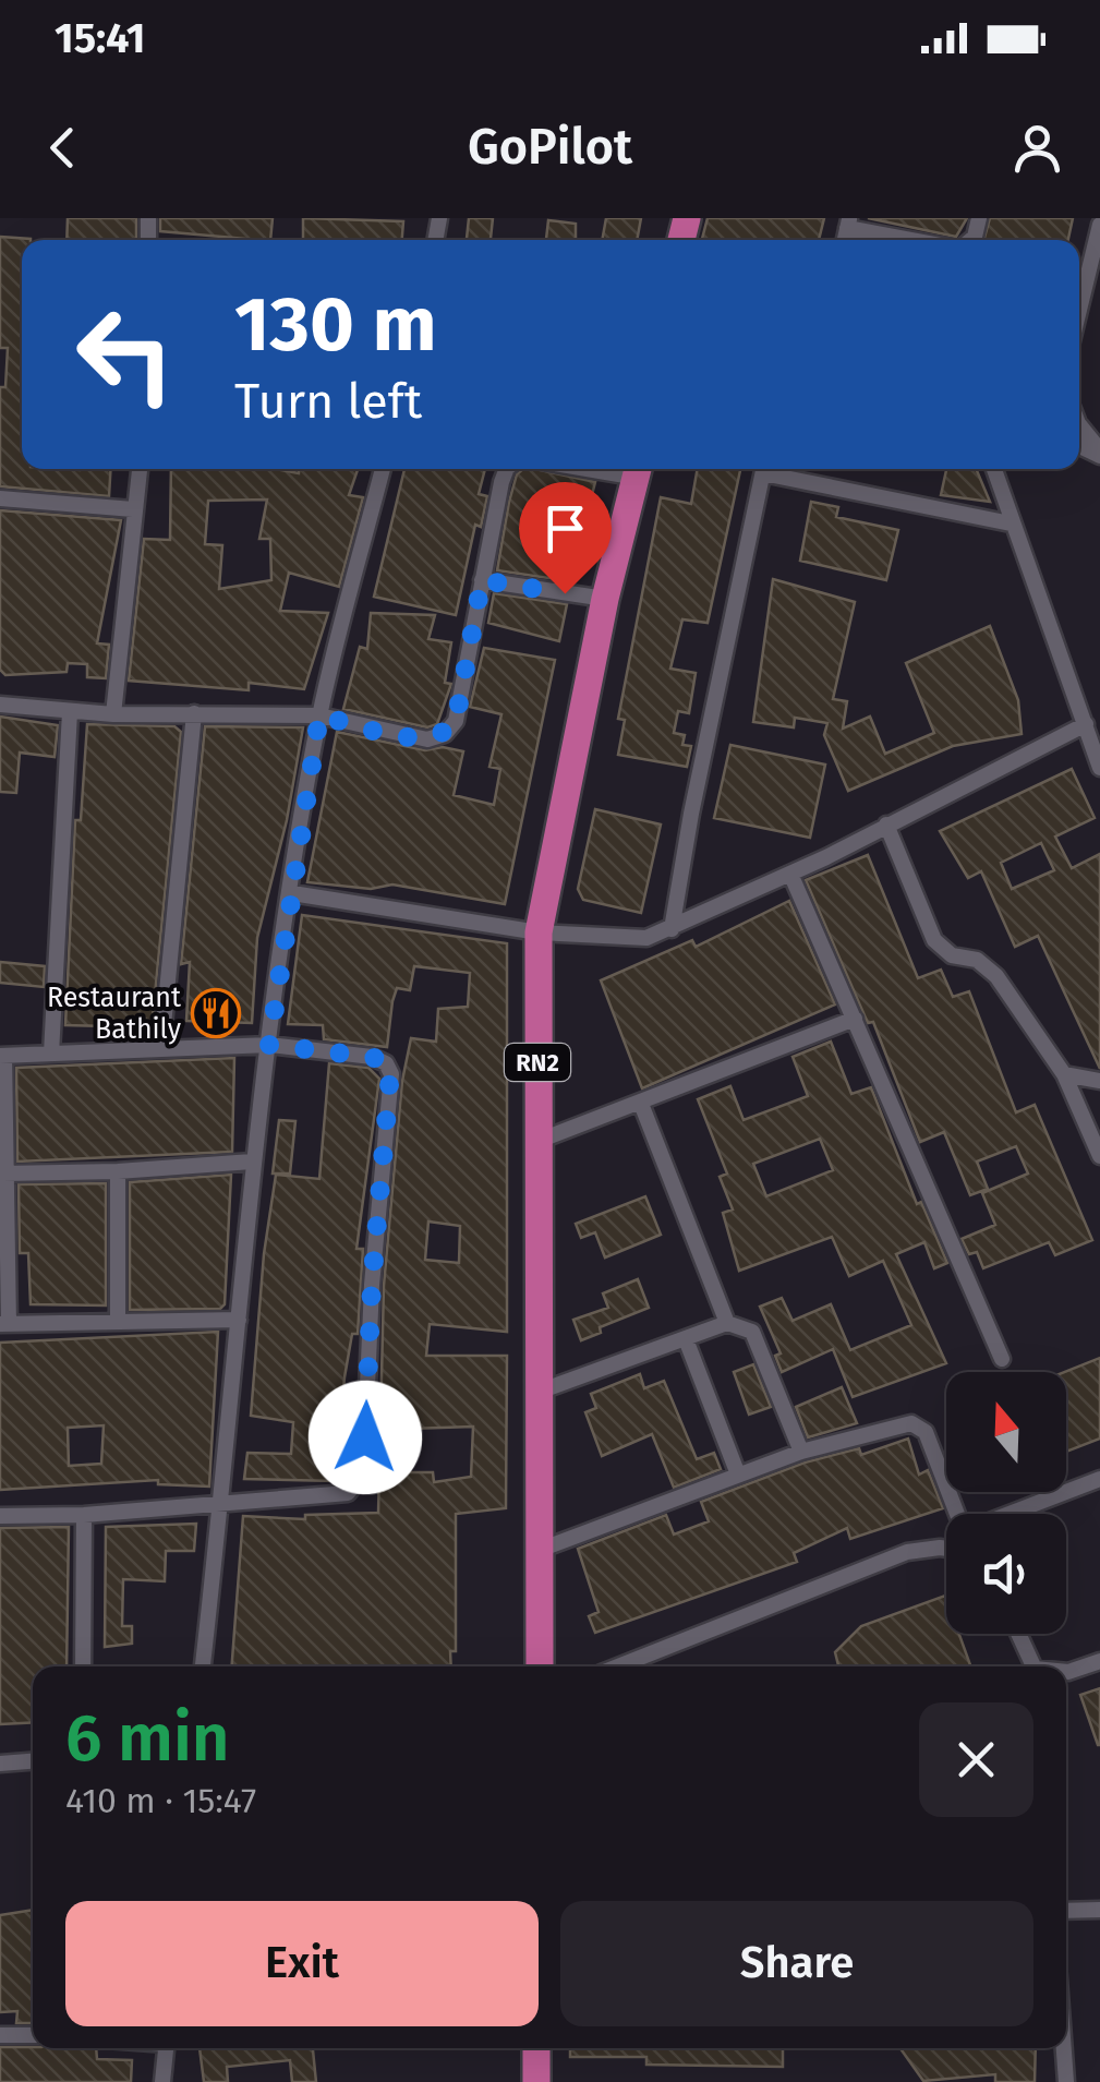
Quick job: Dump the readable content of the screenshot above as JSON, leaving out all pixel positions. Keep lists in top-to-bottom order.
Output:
{
  "streets": {
    "highway": ["RN2"]
  },
  "places": {
    "restaurant": ["Restaurant Bathily"]
  },
  "north": "top",
  "page": {
    "status": "15:41",
    "header": "GoPilot",
    "turn": ["130 m", "Turn left"],
    "heading": ["6 min", "410 m · 15:47"],
    "buttons": ["Exit", "Share"]
  }
}
